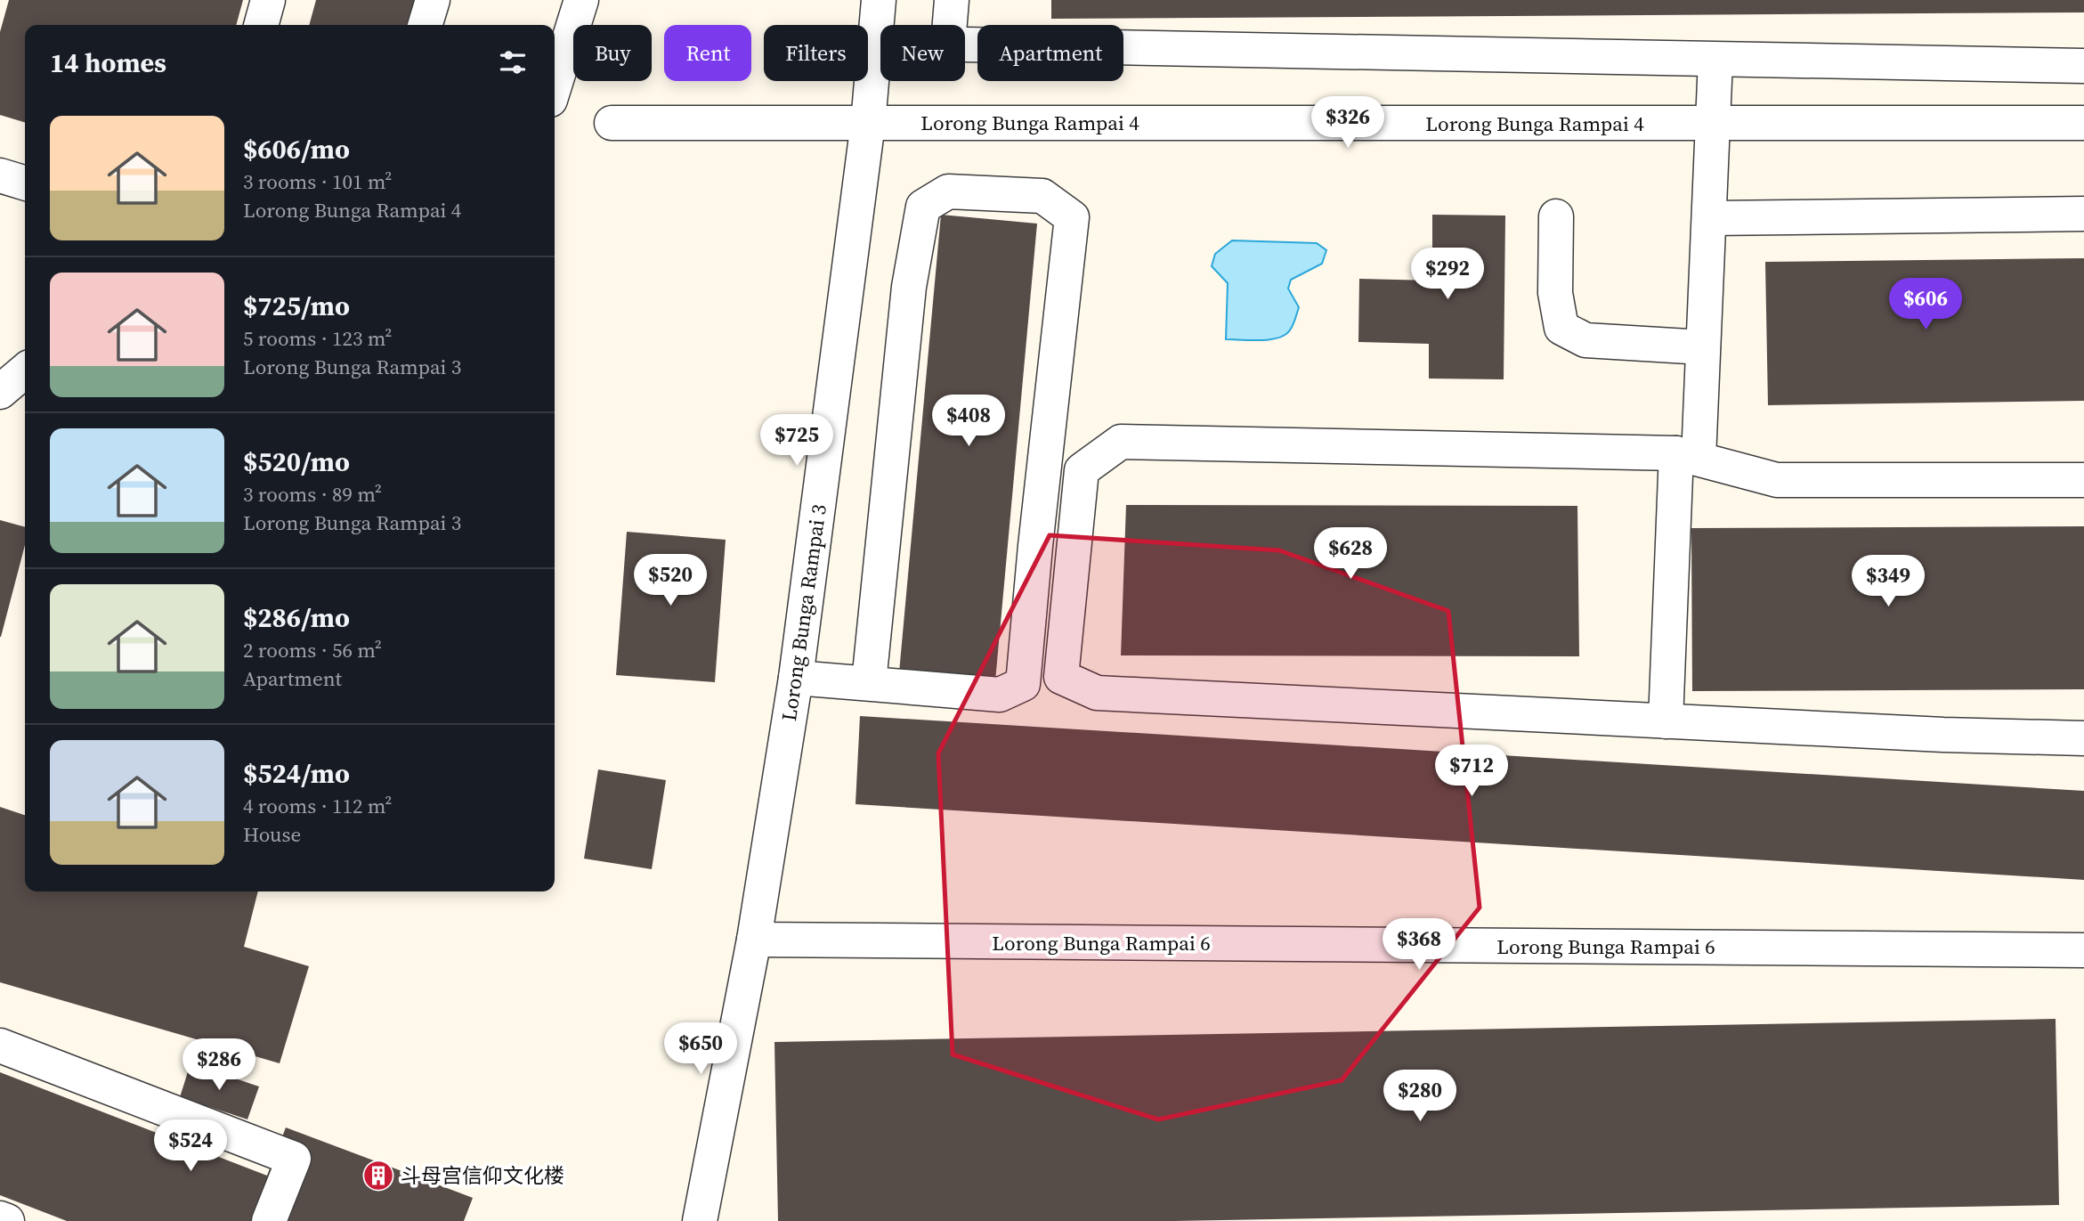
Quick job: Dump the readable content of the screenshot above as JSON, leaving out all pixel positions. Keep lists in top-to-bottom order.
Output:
{
  "streets": {
    "street": ["Lorong Bunga Rampai 4", "Lorong Bunga Rampai 3", "Lorong Bunga Rampai 6"]
  },
  "crossings": [
    ["Lorong Bunga Rampai 4", "Lorong Bunga Rampai 3"],
    ["Lorong Bunga Rampai 3", "Lorong Bunga Rampai 6"]
  ],
  "places": {
    "building": ["斗母宫信仰文化楼"]
  },
  "page": {
    "chip": [
      "Buy",
      "Rent",
      "Filters",
      "New",
      "Apartment"
    ],
    "heading": "14 homes",
    "price": [
      "$326",
      "$292",
      "$606",
      "$408",
      "$725",
      "$628",
      "$520",
      "$349",
      "$712",
      "$368",
      "$650",
      "$286",
      "$280",
      "$524"
    ],
    "list": [
      {
        "name": "$606/mo",
        "note": "3 rooms · 101 m² · Lorong Bunga Rampai 4"
      },
      {
        "name": "$725/mo",
        "note": "5 rooms · 123 m² · Lorong Bunga Rampai 3"
      },
      {
        "name": "$520/mo",
        "note": "3 rooms · 89 m² · Lorong Bunga Rampai 3"
      },
      {
        "name": "$286/mo",
        "note": "2 rooms · 56 m² · Apartment"
      },
      {
        "name": "$524/mo",
        "note": "4 rooms · 112 m² · House"
      }
    ]
  }
}
